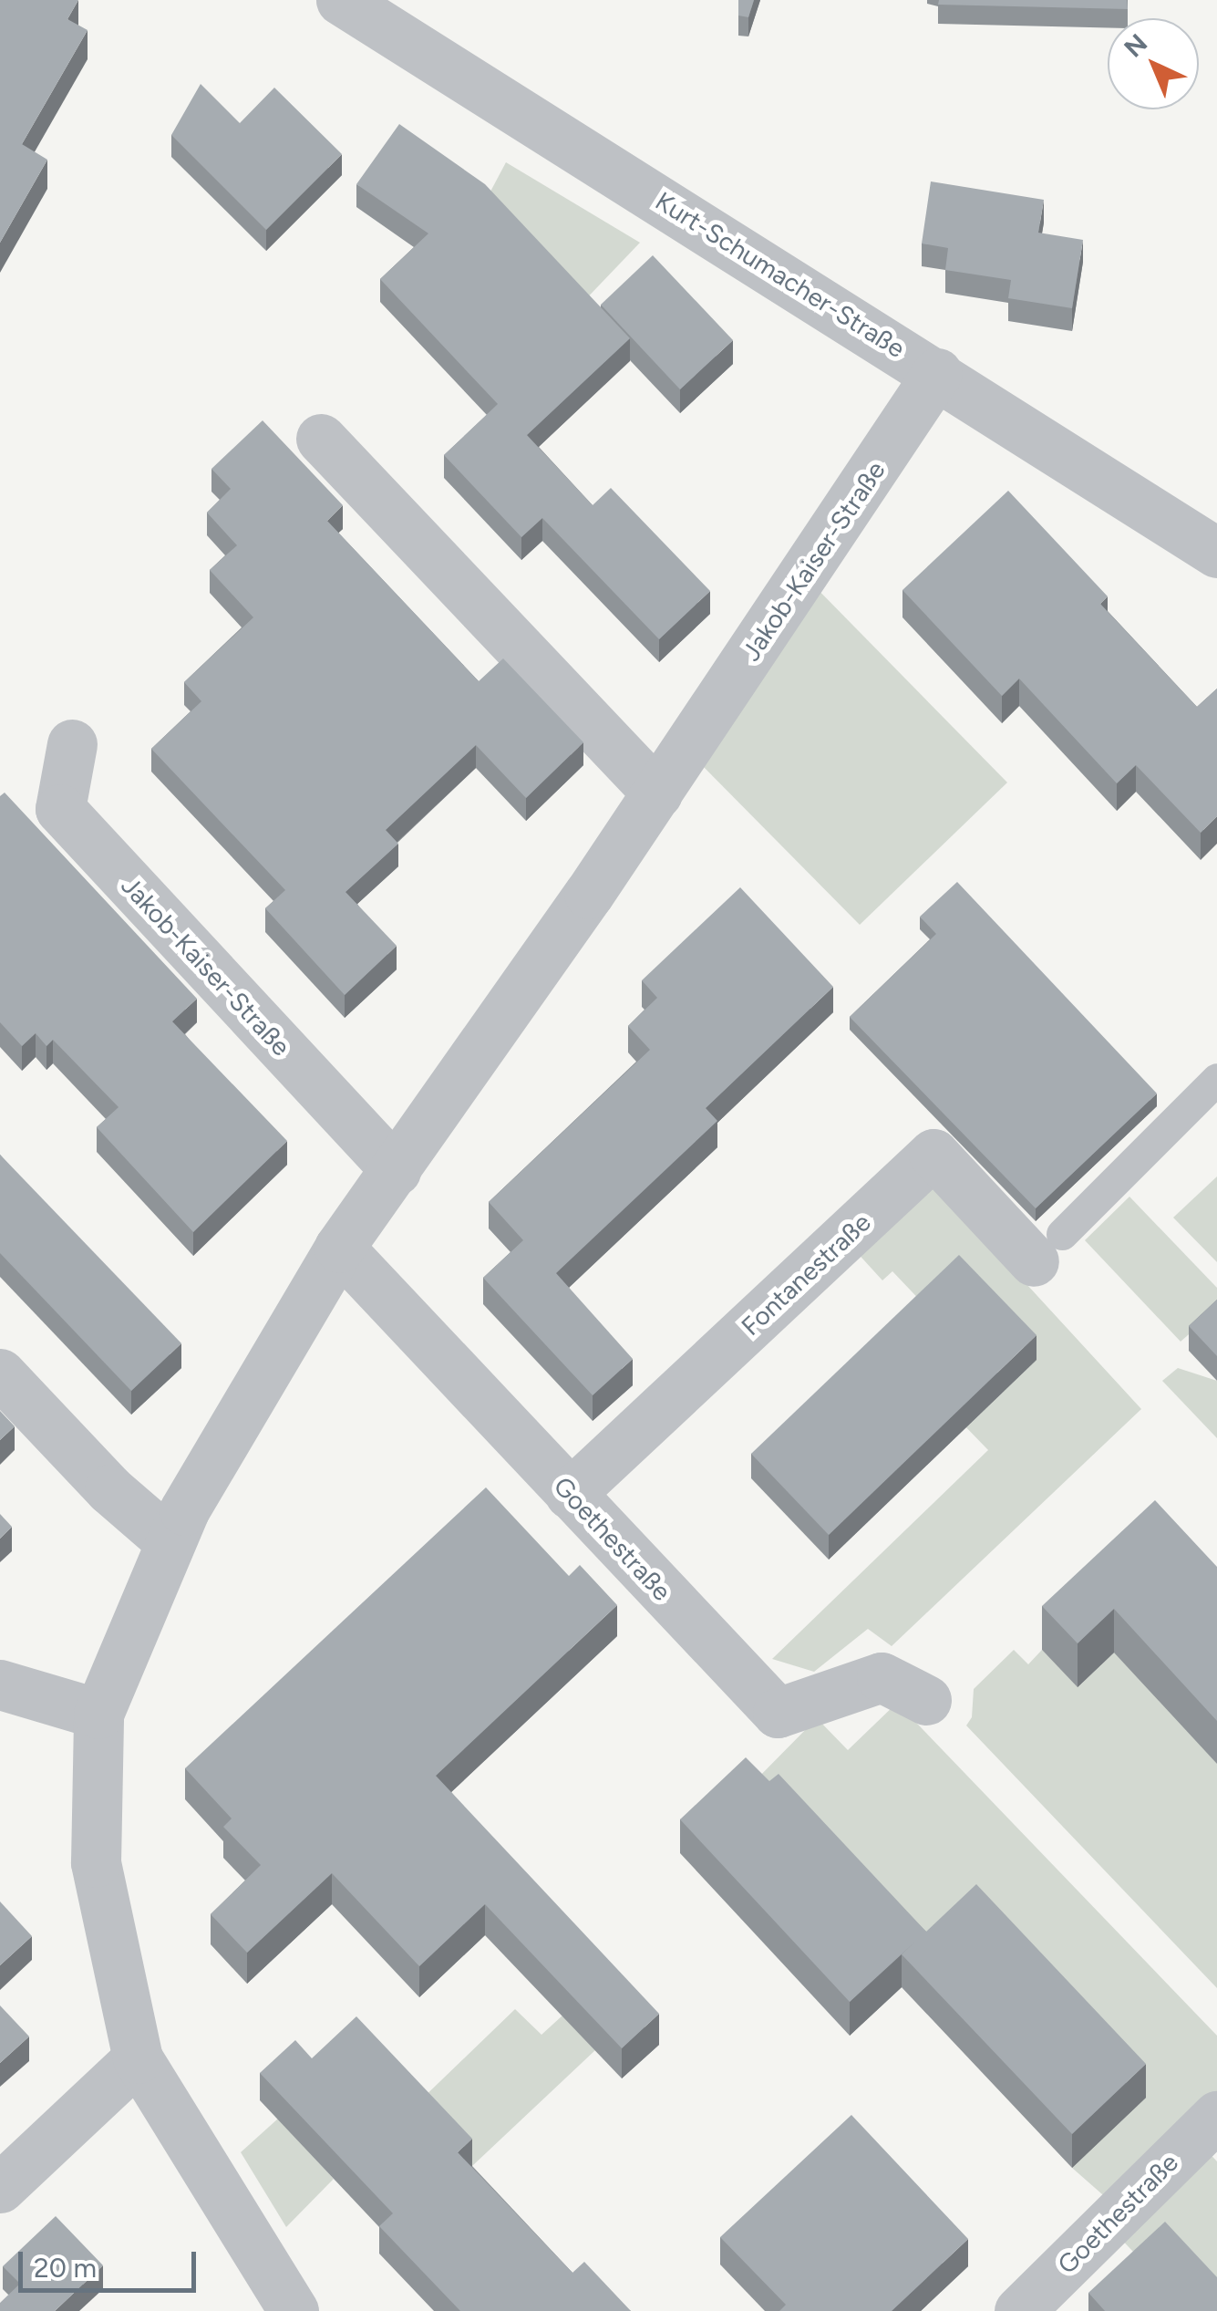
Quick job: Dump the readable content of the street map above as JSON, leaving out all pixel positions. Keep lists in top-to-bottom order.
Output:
{
  "streets": {
    "street": [
      "Kurt-Schumacher-Straße",
      "Jakob-Kaiser-Straße",
      "Fontanestraße",
      "Goethestraße"
    ]
  },
  "crossings": [
    ["Kurt-Schumacher-Straße", "Jakob-Kaiser-Straße"],
    ["Jakob-Kaiser-Straße", "Goethestraße"],
    ["Fontanestraße", "Goethestraße"]
  ],
  "scale_bar": "20 m",
  "north": "top left"
}
